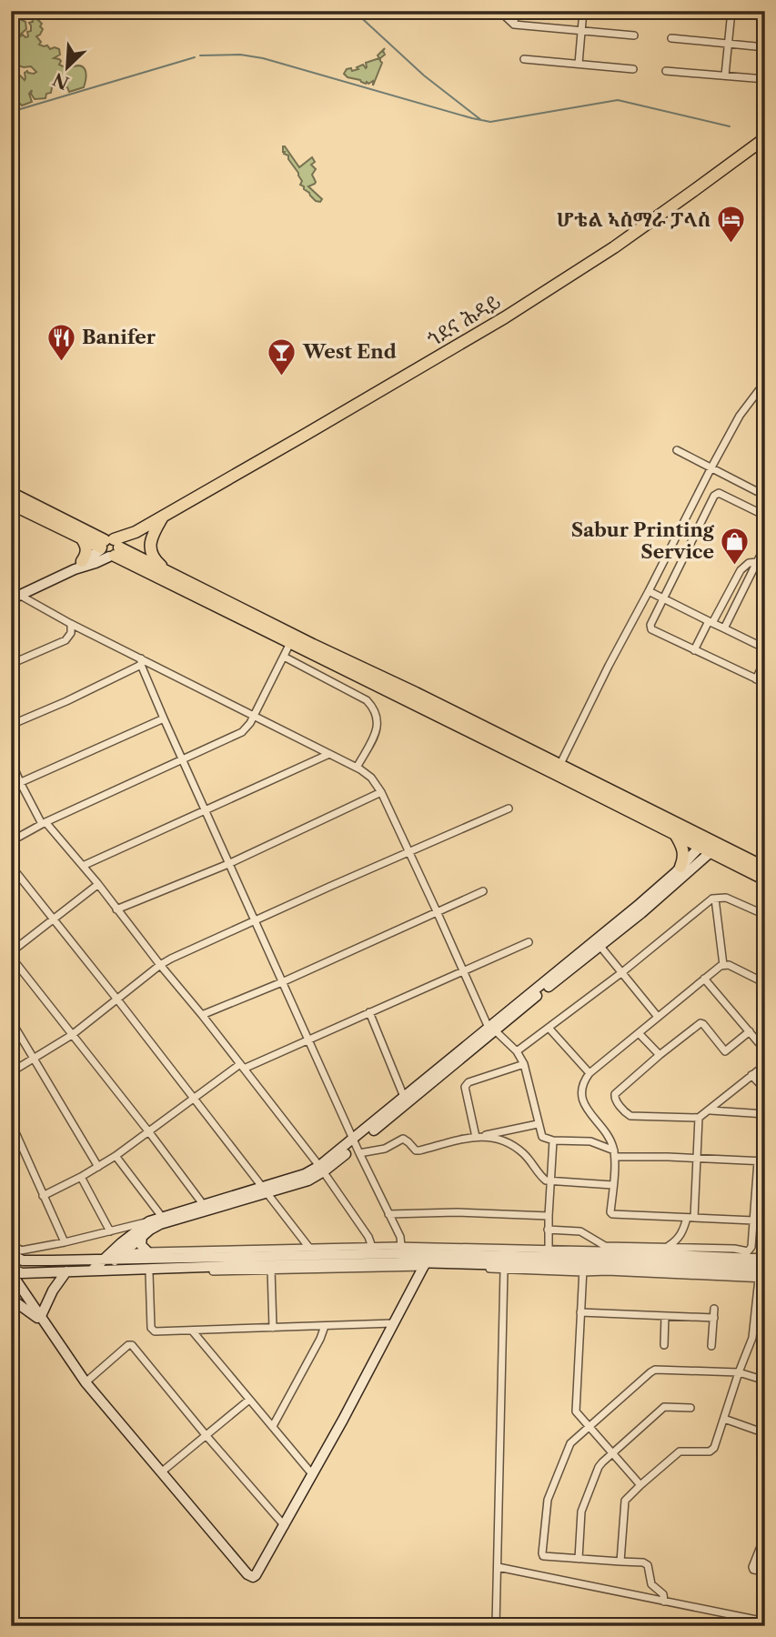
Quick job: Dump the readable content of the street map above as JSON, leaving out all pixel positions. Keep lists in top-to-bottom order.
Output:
{
  "streets": {
    "main road": ["ጎደና ሕዳይ"]
  },
  "places": {
    "hotel": ["ሆቴል ኣስማራ ፓላስ"],
    "restaurant": ["Banifer"],
    "bar": ["West End"],
    "shop": ["Sabur Printing Service"]
  },
  "north": "bottom left"
}
